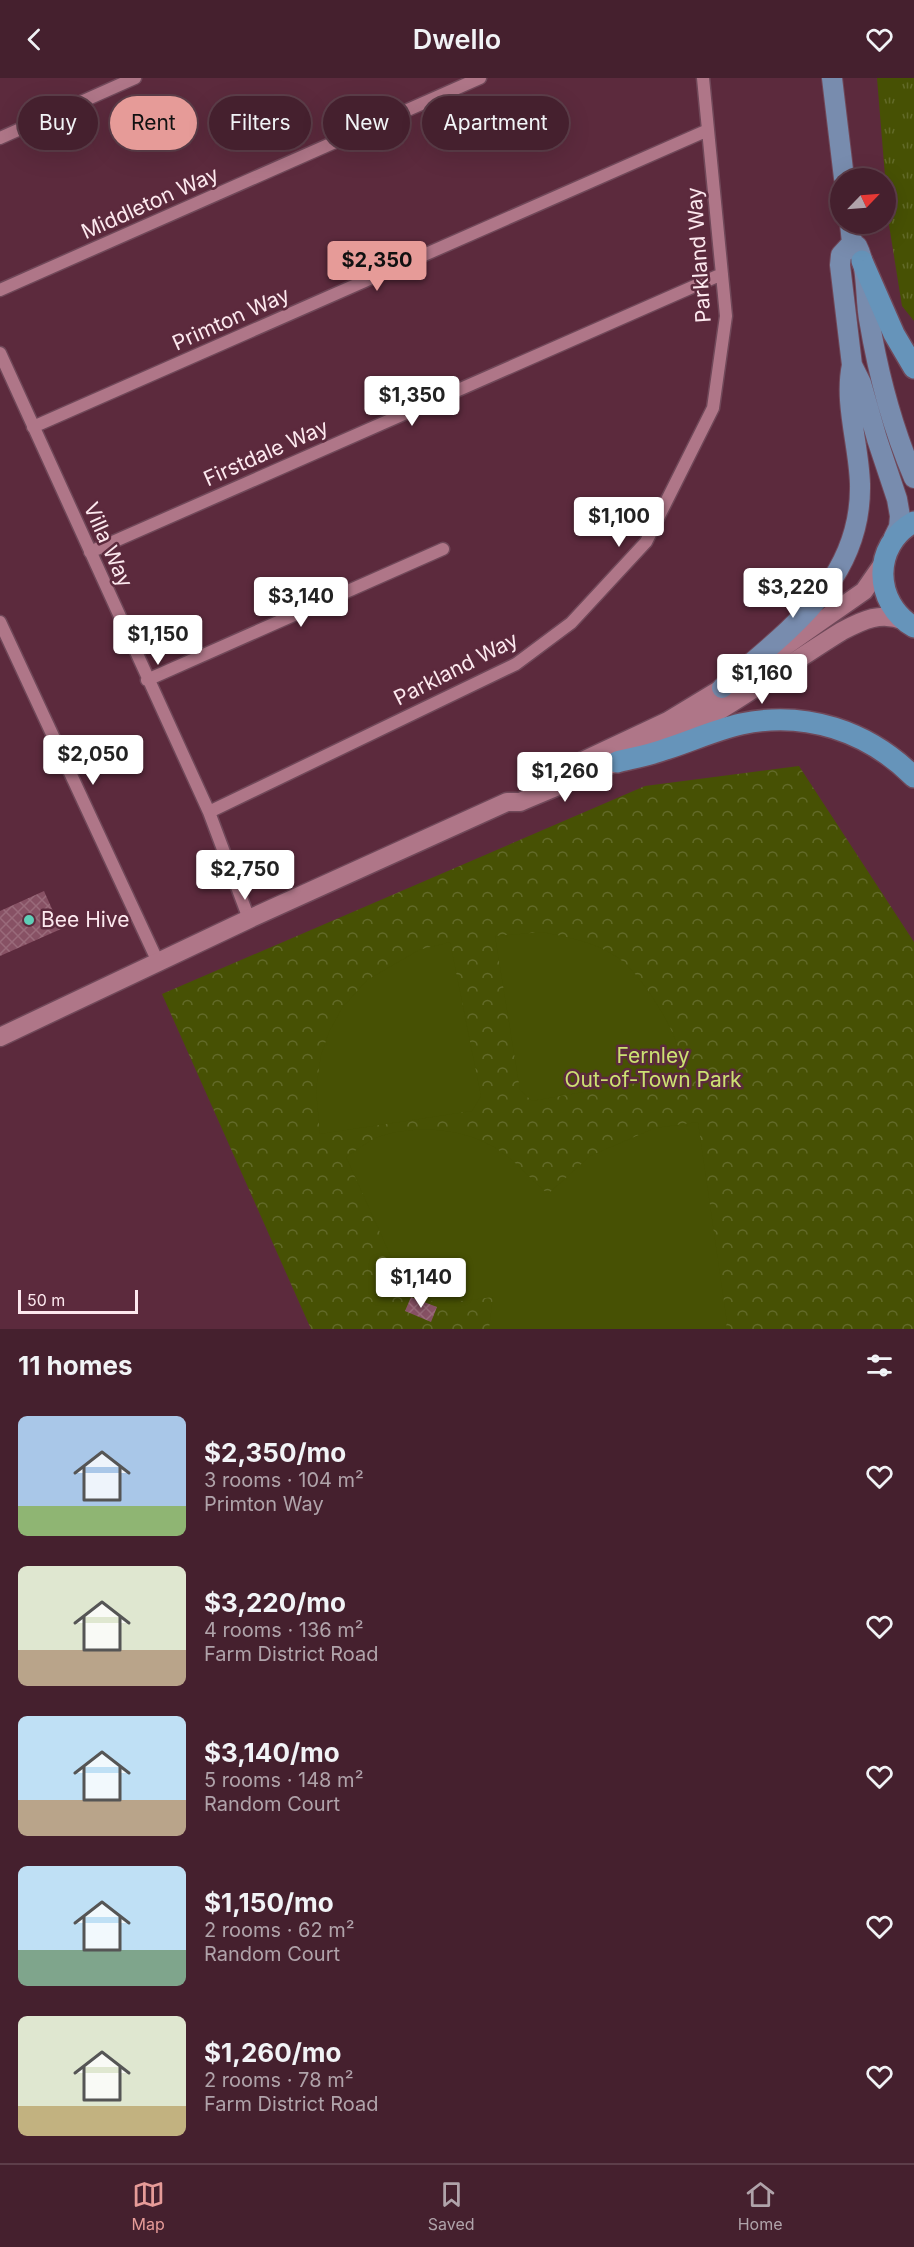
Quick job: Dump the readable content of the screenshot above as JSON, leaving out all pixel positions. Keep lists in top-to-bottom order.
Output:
{
  "streets": {
    "street": [
      "Middleton Way",
      "Parkland Way",
      "Primton Way",
      "Firstdale Way",
      "Villa Way"
    ]
  },
  "crossings": [
    ["Parkland Way", "Primton Way"],
    ["Parkland Way", "Firstdale Way"],
    ["Parkland Way", "Villa Way"],
    ["Primton Way", "Villa Way"],
    ["Firstdale Way", "Villa Way"]
  ],
  "parks": ["Fernley Out-of-Town Park"],
  "places": ["Bee Hive"],
  "scale_bar": "50 m",
  "north": "top right",
  "page": {
    "header": "Dwello",
    "chip": [
      "Buy",
      "Rent",
      "Filters",
      "New",
      "Apartment"
    ],
    "price": [
      "$2,350",
      "$1,350",
      "$1,100",
      "$3,220",
      "$3,140",
      "$1,150",
      "$1,160",
      "$2,050",
      "$1,260",
      "$2,750",
      "$1,140"
    ],
    "scale": "50 m",
    "heading": "11 homes",
    "list": [
      {
        "name": "$2,350/mo",
        "note": "3 rooms · 104 m² · Primton Way"
      },
      {
        "name": "$3,220/mo",
        "note": "4 rooms · 136 m² · Farm District Road"
      },
      {
        "name": "$3,140/mo",
        "note": "5 rooms · 148 m² · Random Court"
      },
      {
        "name": "$1,150/mo",
        "note": "2 rooms · 62 m² · Random Court"
      },
      {
        "name": "$1,260/mo",
        "note": "2 rooms · 78 m² · Farm District Road"
      }
    ],
    "tabs": ["Map", "Saved", "Home"]
  }
}
